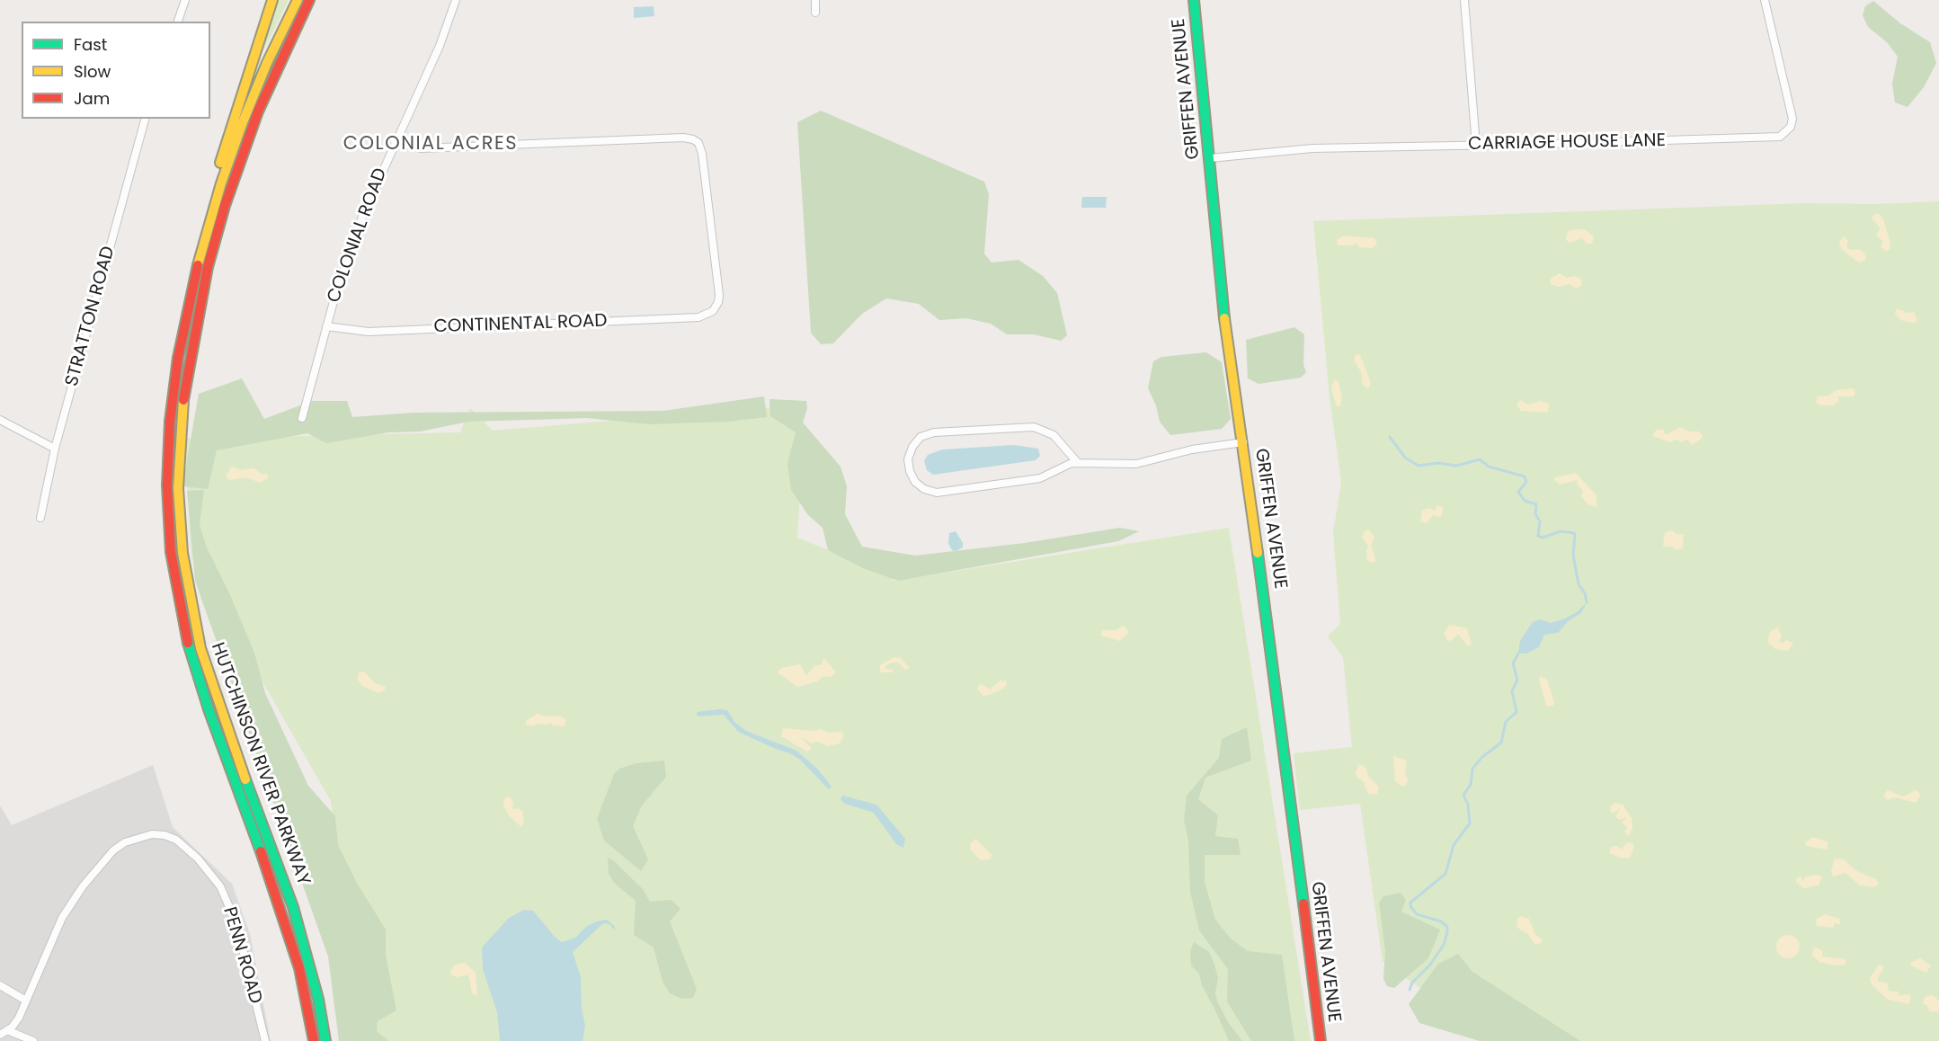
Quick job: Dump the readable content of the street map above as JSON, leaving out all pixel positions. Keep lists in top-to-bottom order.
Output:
{
  "streets": {
    "main road": ["GRIFFEN AVENUE", "HUTCHINSON RIVER PARKWAY"],
    "street": [
      "CARRIAGE HOUSE LANE",
      "COLONIAL ROAD",
      "STRATTON ROAD",
      "CONTINENTAL ROAD",
      "PENN ROAD"
    ]
  },
  "crossings": [
    ["GRIFFEN AVENUE", "CARRIAGE HOUSE LANE"],
    ["COLONIAL ROAD", "CONTINENTAL ROAD"]
  ],
  "districts": ["COLONIAL ACRES"],
  "legend": ["Fast", "Slow", "Jam"]
}
